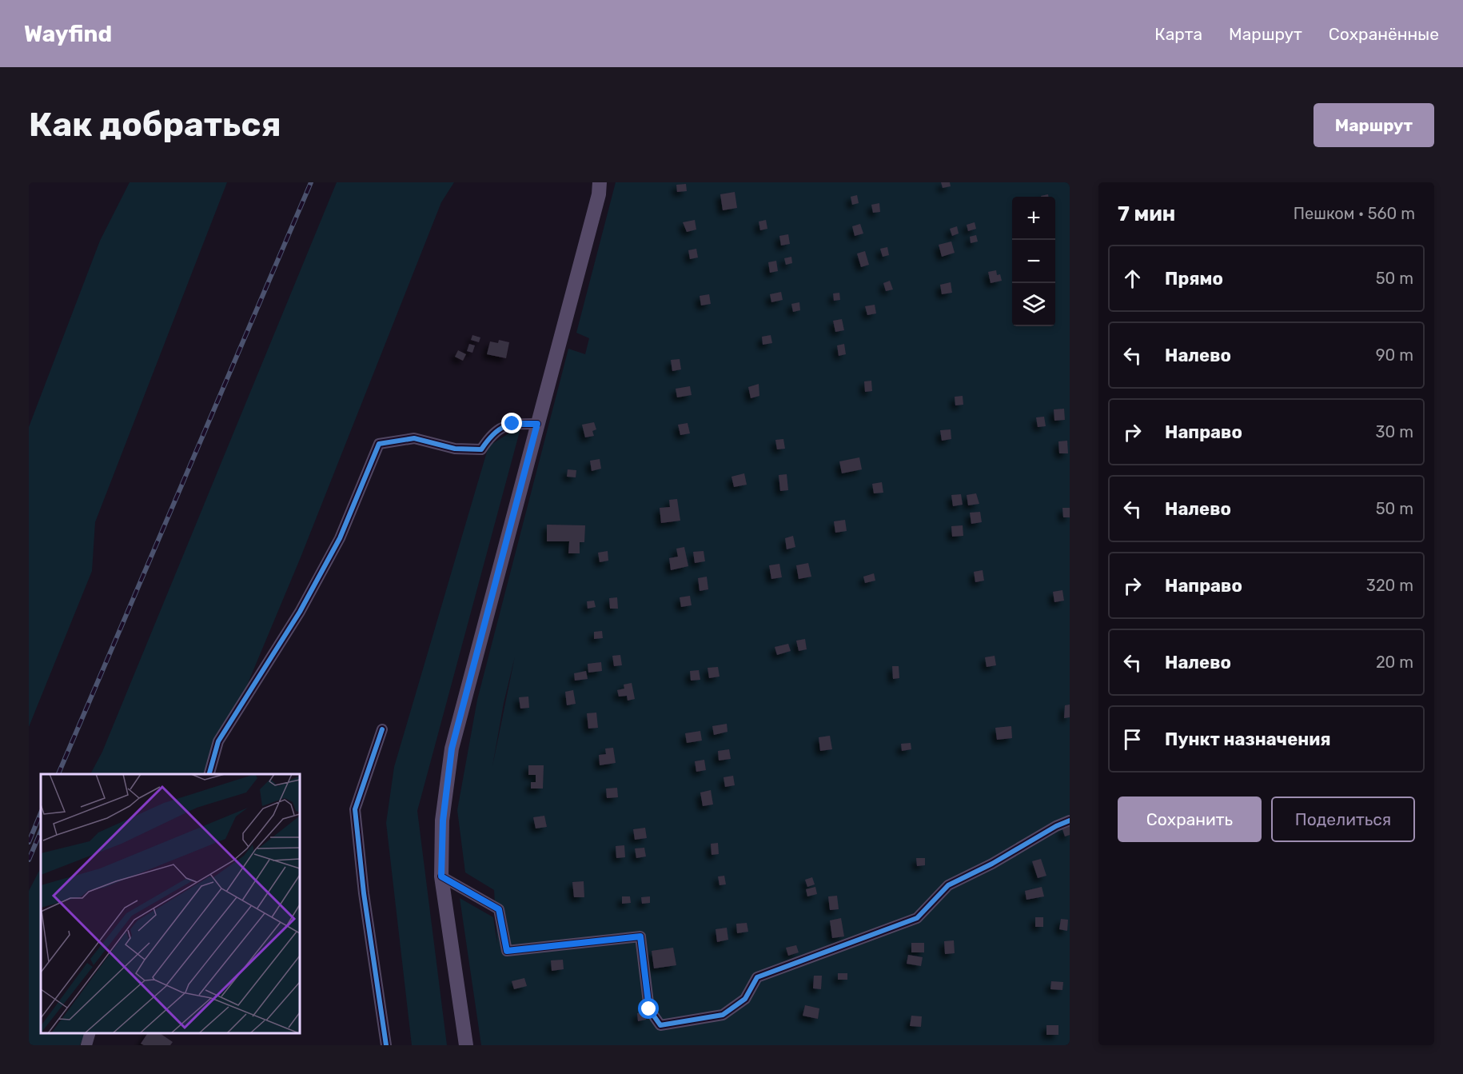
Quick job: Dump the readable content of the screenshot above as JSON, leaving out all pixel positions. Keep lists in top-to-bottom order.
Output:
{
  "page": {
    "header": "Wayfind",
    "nav": ["Карта", "Маршрут", "Сохранённые"],
    "buttons": [
      "Маршрут",
      ["Сохранить", "Поделиться"]
    ],
    "title": "Как добраться",
    "heading": ["7 мин", "Пешком · 560 m"],
    "map_buttons": ["+", "−"],
    "list": [
      ["Прямо", "50 m"],
      ["Налево", "90 m"],
      ["Направо", "30 m"],
      ["Налево", "50 m"],
      ["Направо", "320 m"],
      ["Налево", "20 m"],
      "Пункт назначения"
    ]
  }
}
